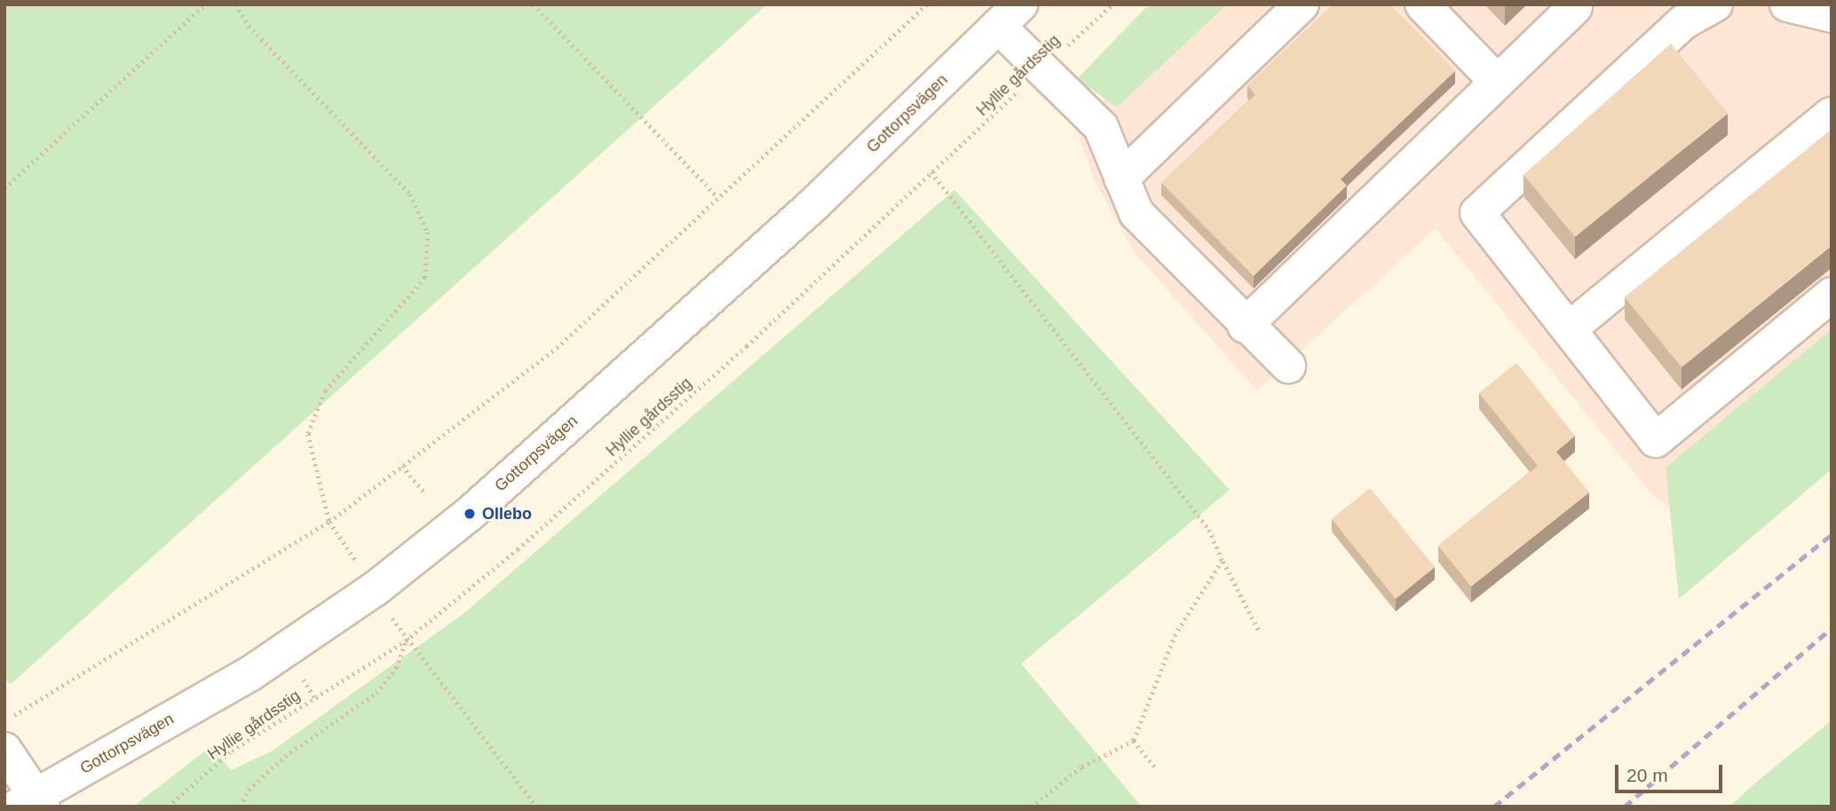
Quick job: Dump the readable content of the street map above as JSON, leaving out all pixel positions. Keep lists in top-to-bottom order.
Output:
{
  "streets": {
    "street": ["Gottorpsvägen"],
    "path": ["Hyllie gårdsstig"]
  },
  "crossings": [
    ["Hyllie gårdsstig", "Gottorpsvägen"]
  ],
  "places": ["Ollebo"],
  "scale_bar": "20 m"
}
